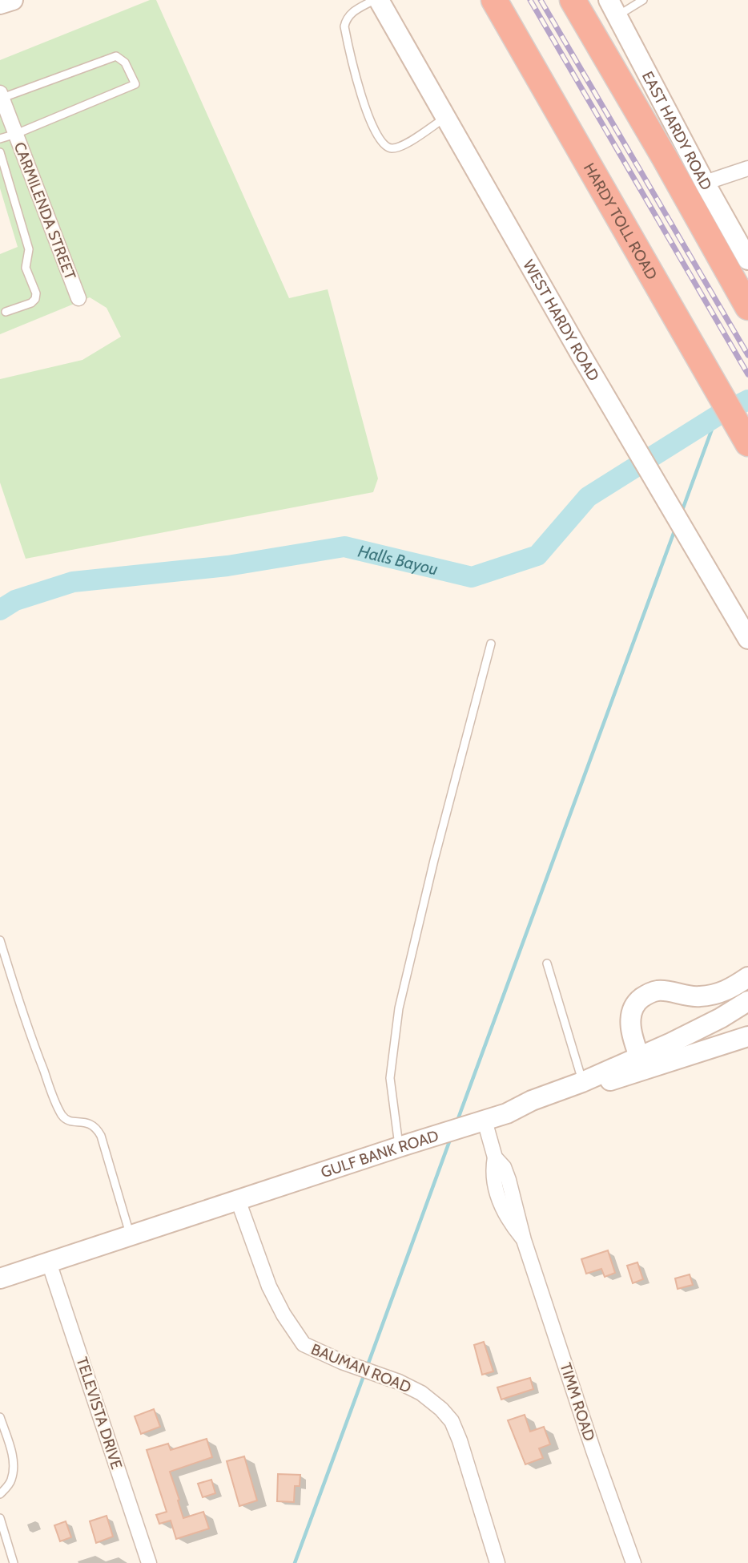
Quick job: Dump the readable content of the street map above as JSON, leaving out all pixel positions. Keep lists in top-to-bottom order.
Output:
{
  "streets": {
    "highway": ["HARDY TOLL ROAD"],
    "main road": ["EAST HARDY ROAD", "WEST HARDY ROAD", "GULF BANK ROAD"],
    "street": [
      "CARMILENDA STREET",
      "BAUMAN ROAD",
      "TIMM ROAD",
      "TELEVISTA DRIVE"
    ]
  },
  "crossings": [
    ["GULF BANK ROAD", "BAUMAN ROAD"],
    ["GULF BANK ROAD", "TIMM ROAD"],
    ["GULF BANK ROAD", "TELEVISTA DRIVE"]
  ],
  "water": ["Halls Bayou"]
}
